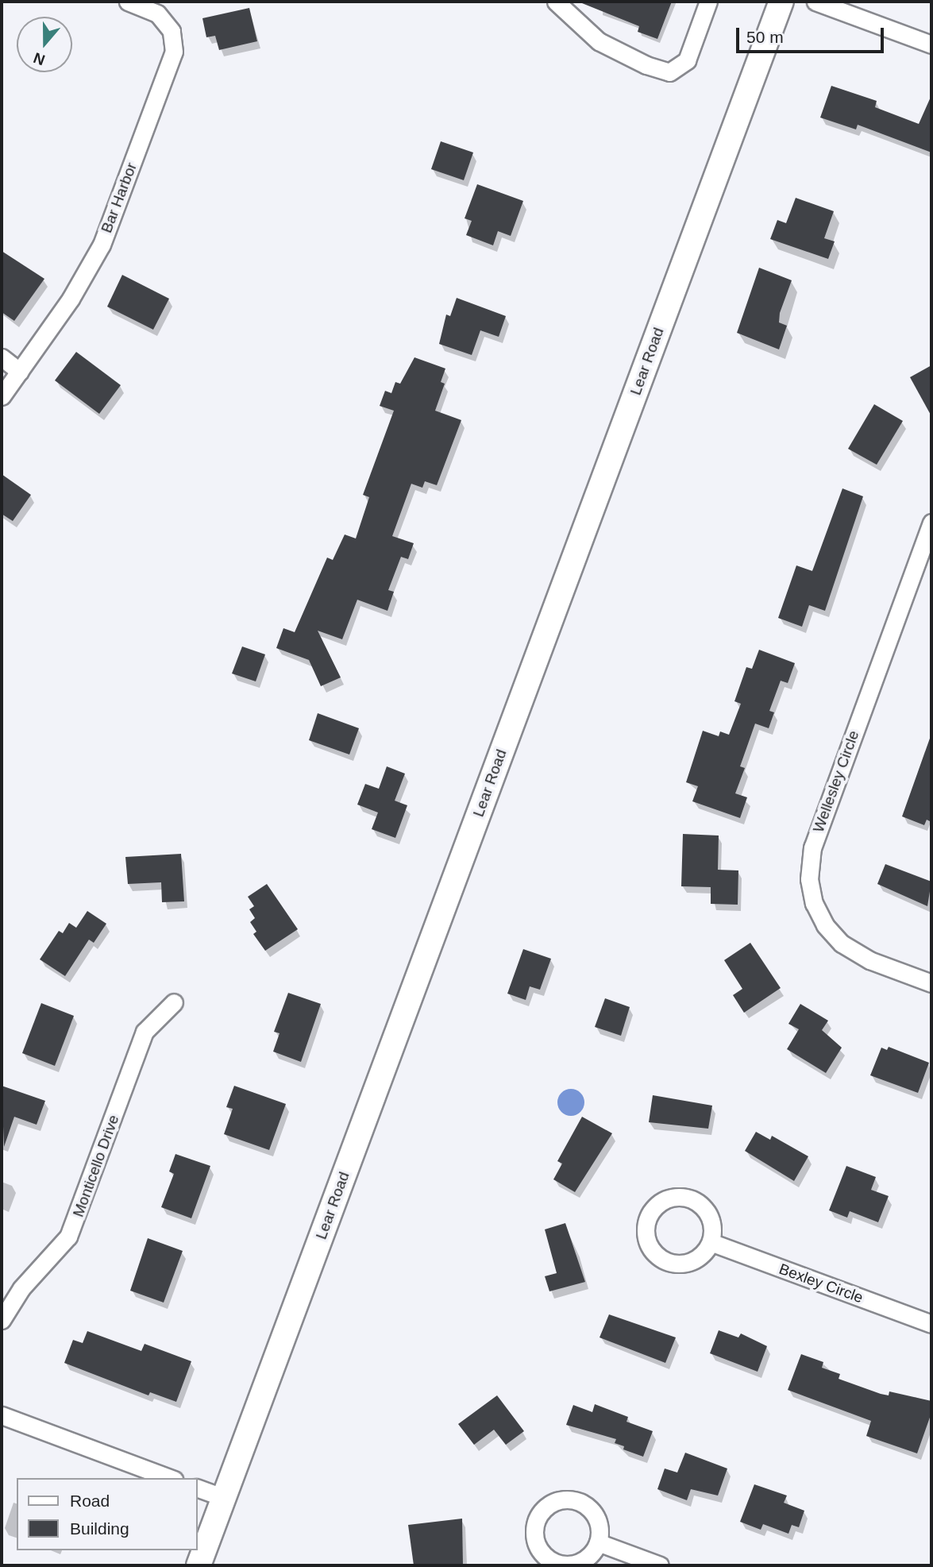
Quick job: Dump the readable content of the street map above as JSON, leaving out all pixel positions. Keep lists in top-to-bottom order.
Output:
{
  "streets": {
    "street": [
      "Bar Harbor",
      "Lear Road",
      "Wellesley Circle",
      "Monticello Drive",
      "Bexley Circle"
    ]
  },
  "legend": ["Road", "Building"],
  "scale_bar": "50 m",
  "north": "bottom"
}
